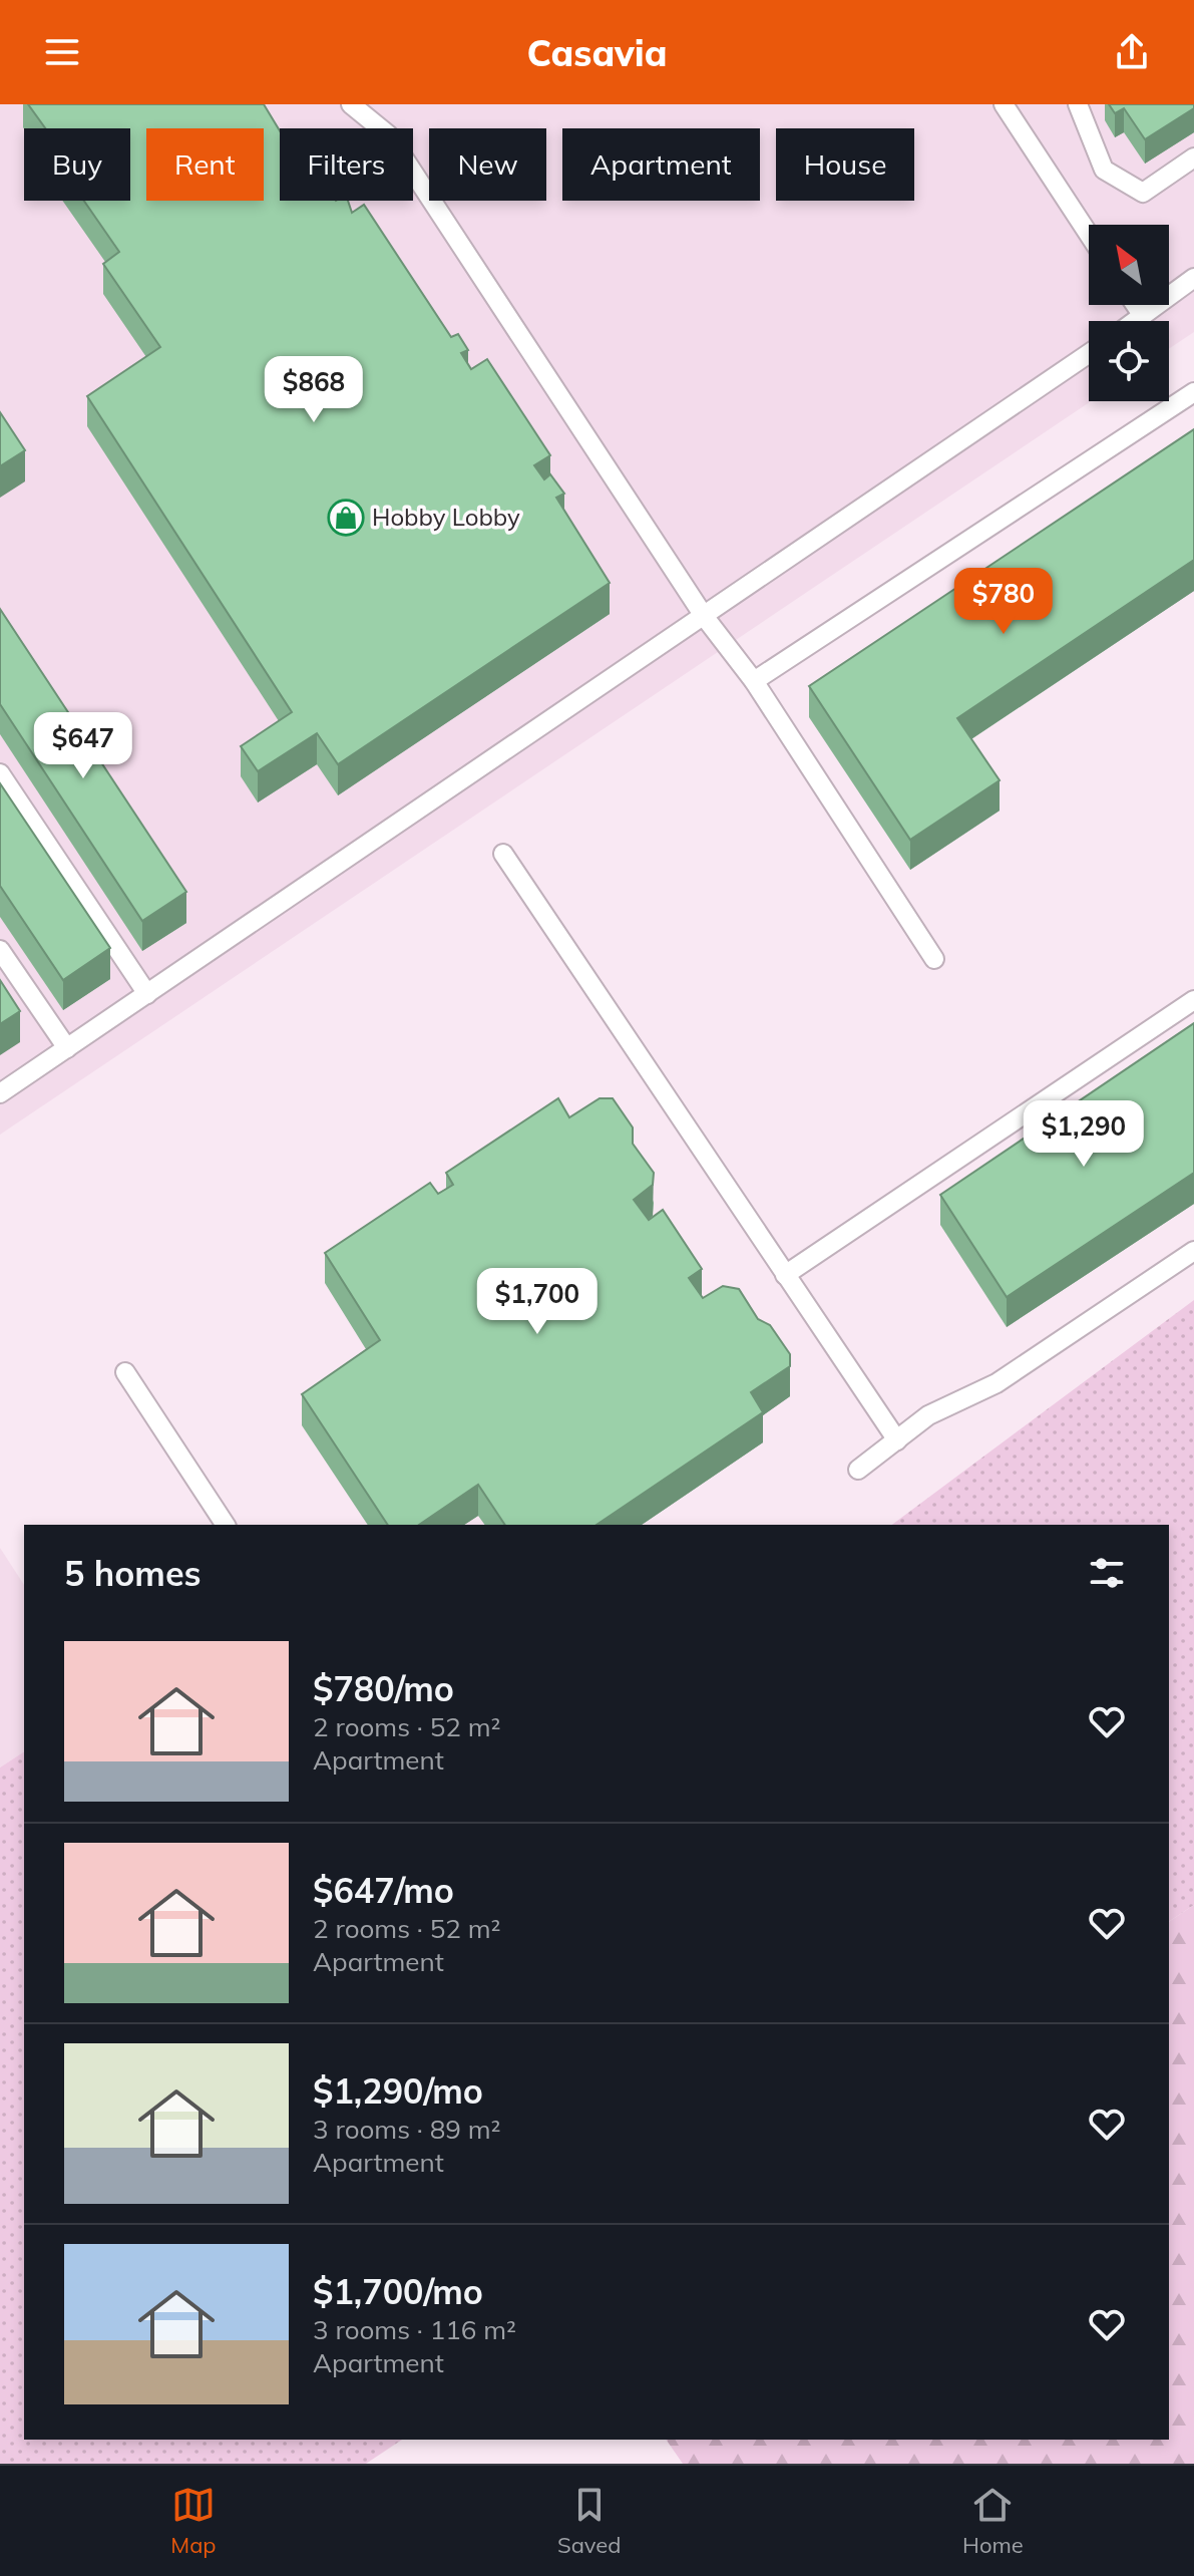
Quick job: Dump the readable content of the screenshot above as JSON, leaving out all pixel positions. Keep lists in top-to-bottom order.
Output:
{
  "places": {
    "shop": ["Hobby Lobby"]
  },
  "north": "top left",
  "page": {
    "header": "Casavia",
    "chip": [
      "Buy",
      "Rent",
      "Filters",
      "New",
      "Apartment",
      "House"
    ],
    "price": [
      "$868",
      "$780",
      "$647",
      "$1,290",
      "$1,700"
    ],
    "heading": "5 homes",
    "list": [
      {
        "name": "$780/mo",
        "note": "2 rooms · 52 m² · Apartment"
      },
      {
        "name": "$647/mo",
        "note": "2 rooms · 52 m² · Apartment"
      },
      {
        "name": "$1,290/mo",
        "note": "3 rooms · 89 m² · Apartment"
      },
      {
        "name": "$1,700/mo",
        "note": "3 rooms · 116 m² · Apartment"
      }
    ],
    "tabs": ["Map", "Saved", "Home"]
  }
}
